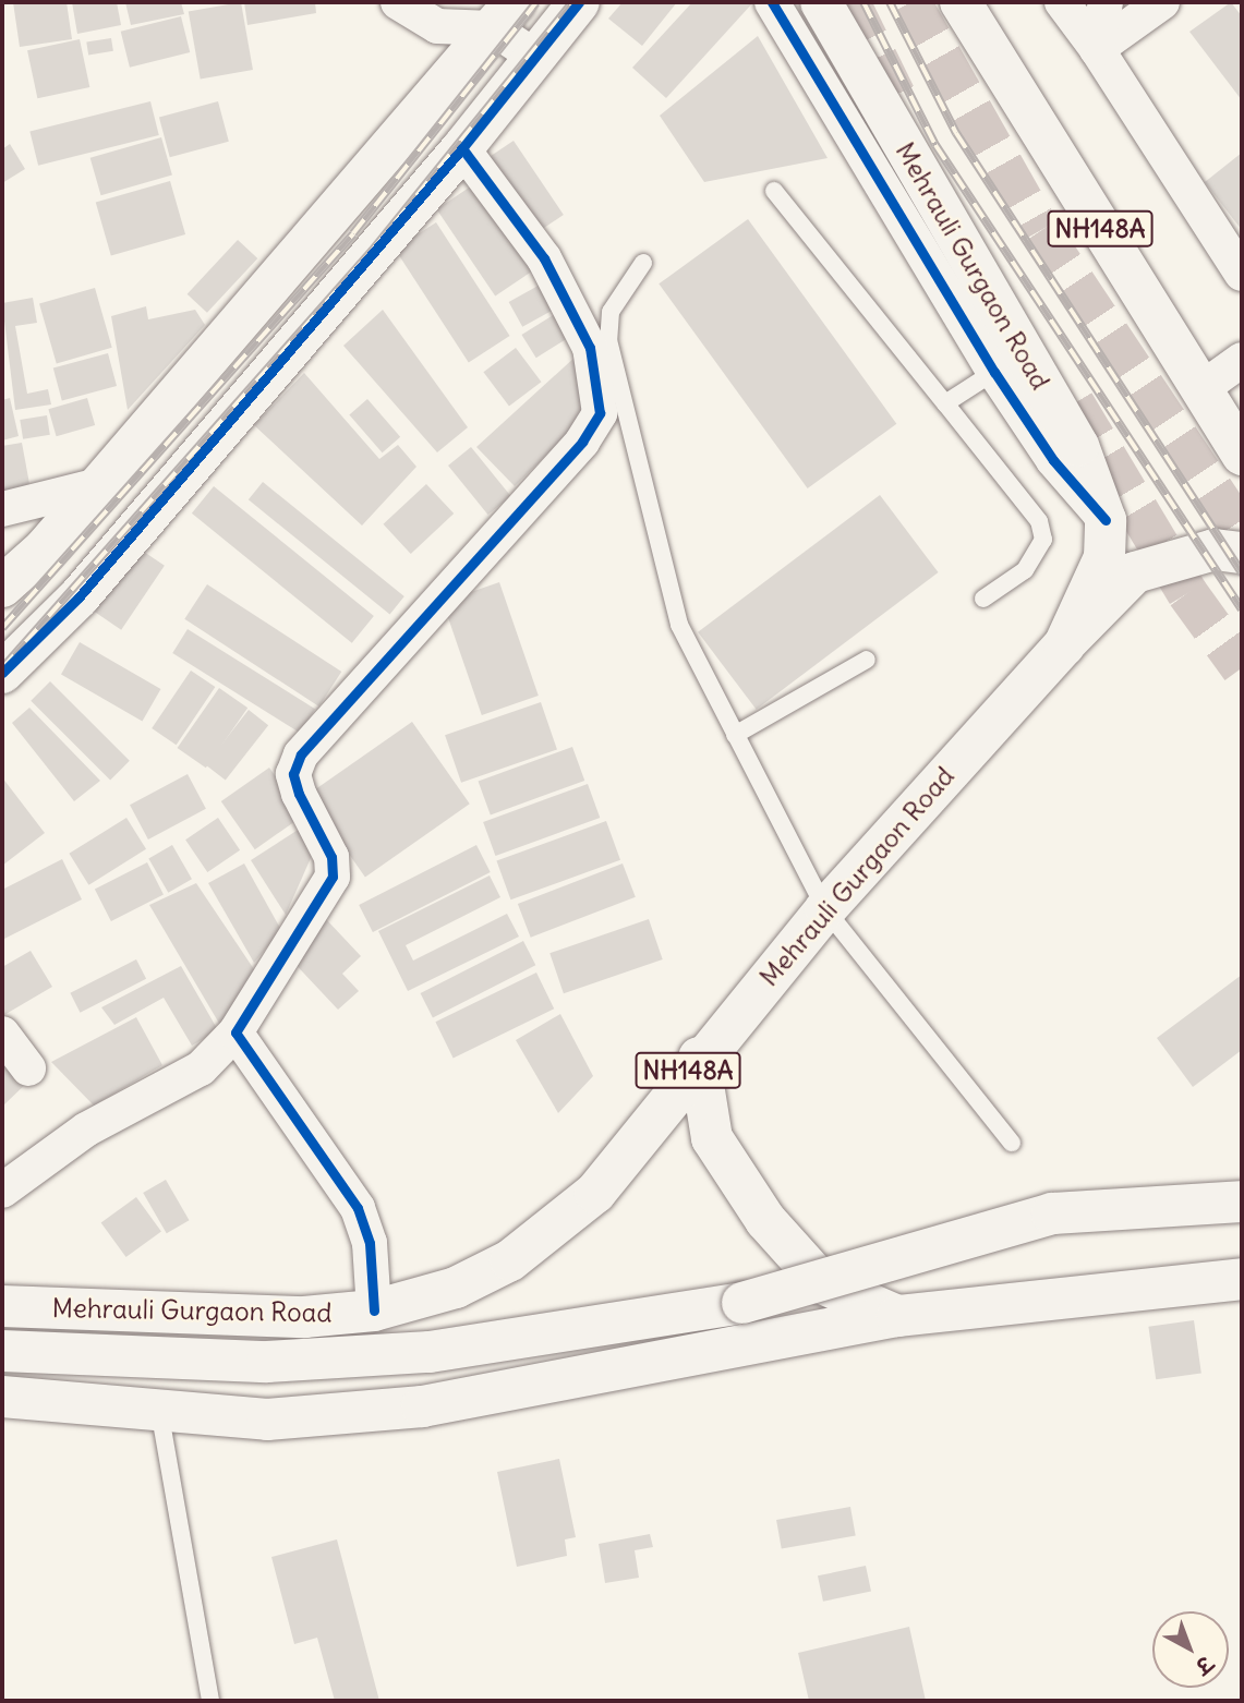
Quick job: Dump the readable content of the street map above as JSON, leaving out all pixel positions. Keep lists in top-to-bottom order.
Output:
{
  "streets": {
    "main road": ["NH148A", "Mehrauli Gurgaon Road"]
  },
  "north": "bottom right"
}
